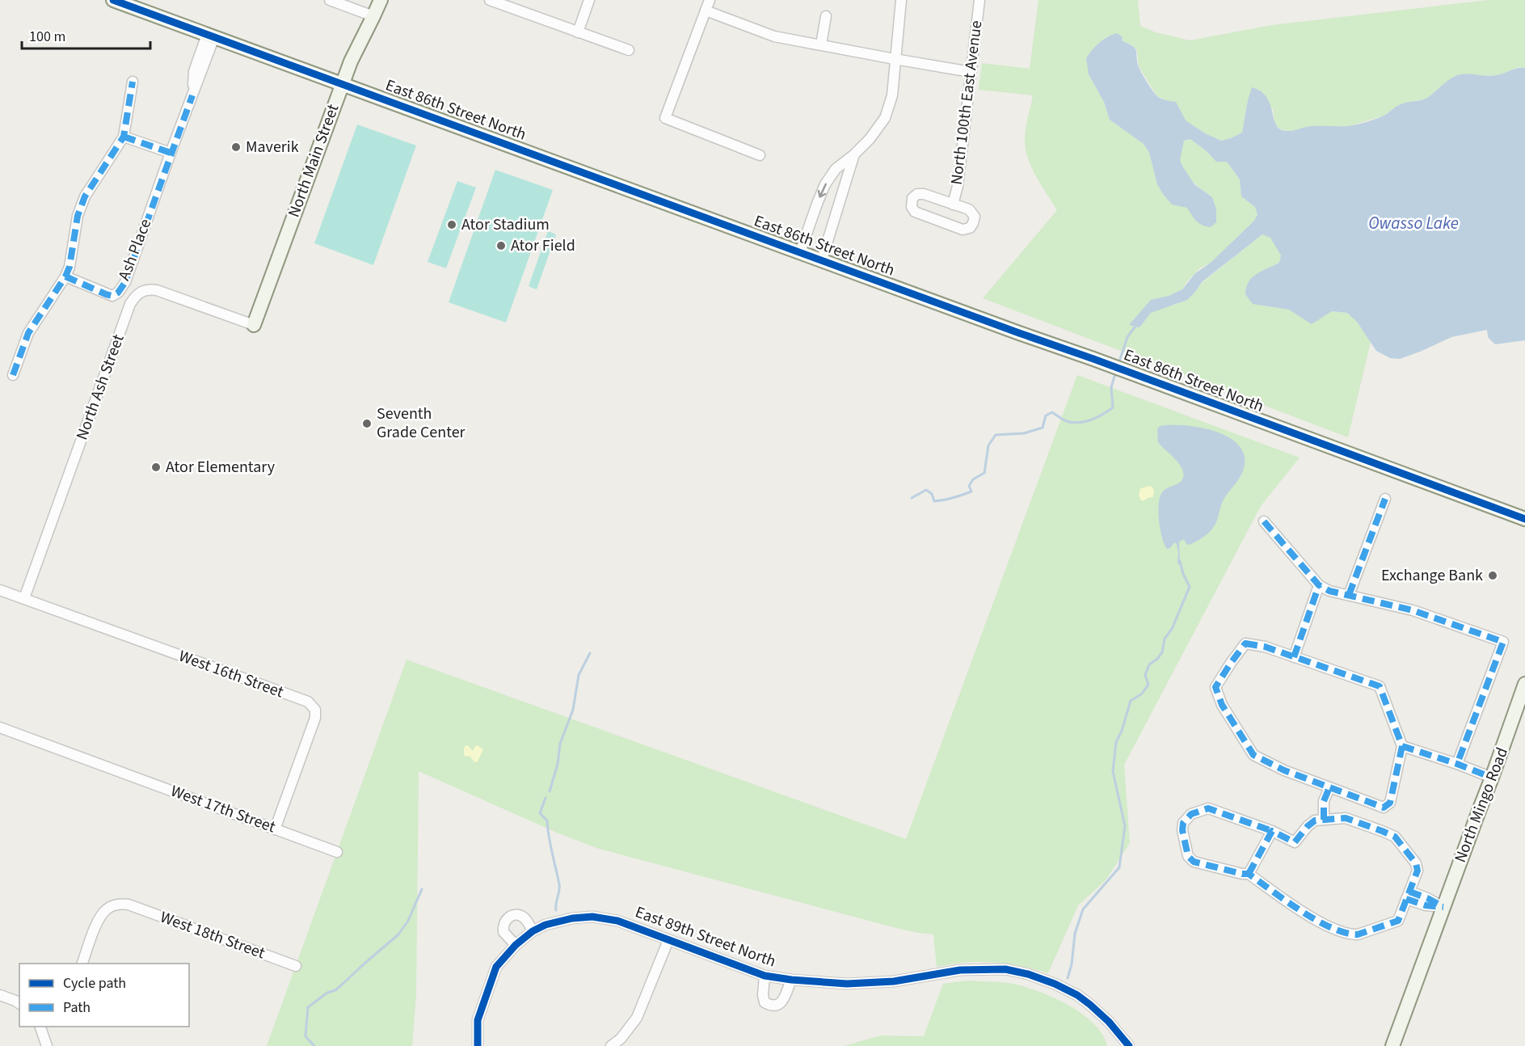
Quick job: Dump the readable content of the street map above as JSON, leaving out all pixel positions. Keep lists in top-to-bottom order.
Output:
{
  "streets": {
    "street": [
      "North 100th East Avenue",
      "East 86th Street North",
      "North Main Street",
      "Ash Place",
      "North Ash Street",
      "West 16th Street",
      "North Mingo Road",
      "West 17th Street",
      "West 18th Street",
      "East 89th Street North"
    ]
  },
  "crossings": [
    ["East 86th Street North", "North Main Street"],
    ["East 86th Street North", "Ash Place"],
    ["North Main Street", "North Ash Street"],
    ["North Ash Street", "West 16th Street"],
    ["West 16th Street", "West 17th Street"]
  ],
  "water": ["Owasso Lake"],
  "places": [
    "Maverik",
    "Ator Stadium",
    "Ator Field",
    "Seventh Grade Center",
    "Ator Elementary",
    "Exchange Bank"
  ],
  "legend": ["Cycle path", "Path"],
  "scale_bar": "100 m"
}
